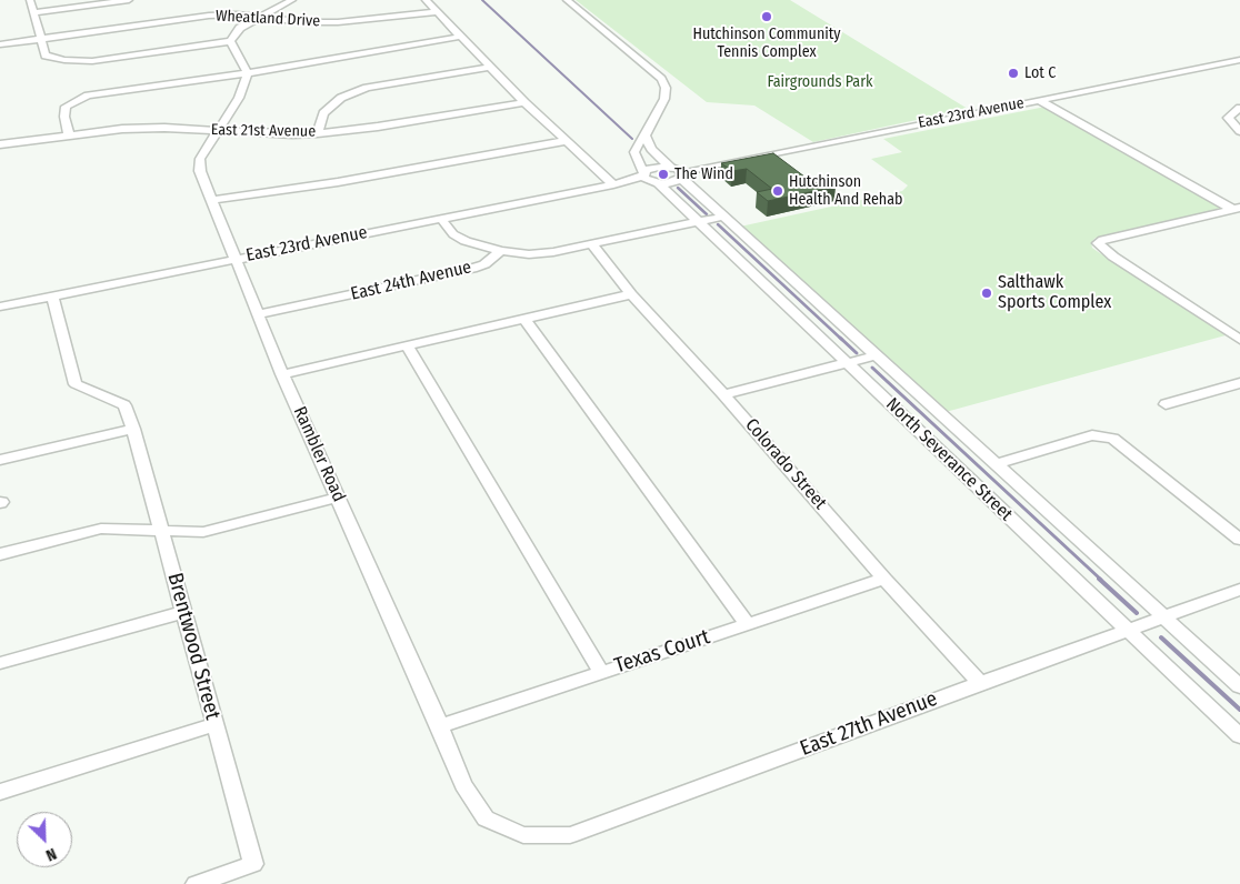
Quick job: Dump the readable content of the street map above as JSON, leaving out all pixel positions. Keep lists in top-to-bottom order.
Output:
{
  "streets": {
    "street": [
      "Wheatland Drive",
      "East 23rd Avenue",
      "East 21st Avenue",
      "East 24th Avenue",
      "Rambler Road",
      "North Severance Street",
      "Colorado Street",
      "Brentwood Street",
      "Texas Court",
      "East 27th Avenue"
    ]
  },
  "crossings": [
    ["East 23rd Avenue", "Rambler Road"],
    ["East 23rd Avenue", "North Severance Street"],
    ["East 23rd Avenue", "Brentwood Street"],
    ["East 21st Avenue", "Rambler Road"],
    ["East 24th Avenue", "Rambler Road"],
    ["Rambler Road", "Texas Court"],
    ["Rambler Road", "East 27th Avenue"],
    ["North Severance Street", "East 27th Avenue"],
    ["Colorado Street", "Texas Court"],
    ["Colorado Street", "East 27th Avenue"]
  ],
  "parks": ["Fairgrounds Park"],
  "places": [
    "Hutchinson Community Tennis Complex",
    "Lot C",
    "The Wind",
    "Hutchinson Health And Rehab",
    "Salthawk Sports Complex"
  ],
  "north": "bottom right"
}
